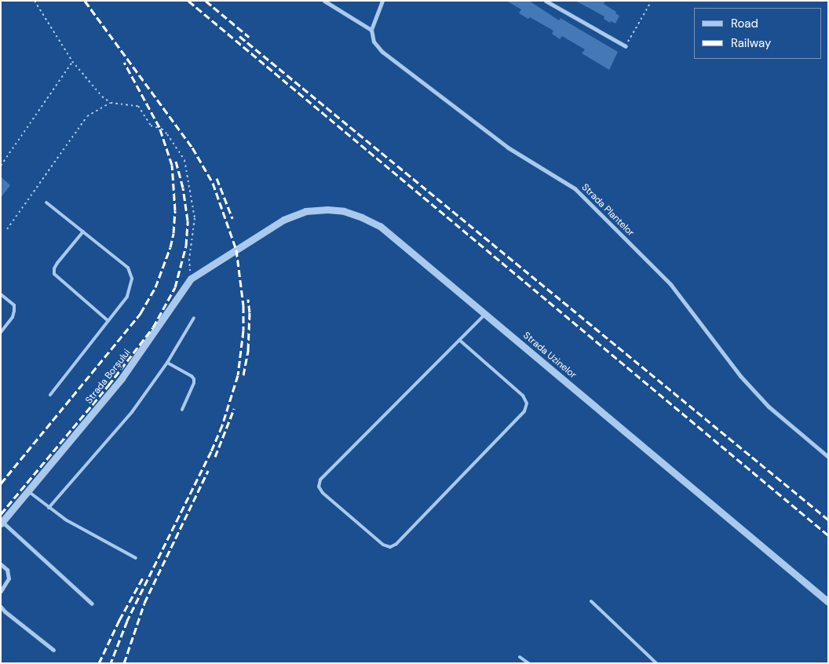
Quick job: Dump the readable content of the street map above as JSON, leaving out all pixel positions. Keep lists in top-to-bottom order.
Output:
{
  "streets": {
    "street": ["Strada Plantelor", "Strada Uzinelor", "Strada Borșului"]
  },
  "crossings": [
    ["Strada Uzinelor", "Strada Borșului"]
  ],
  "legend": ["Road", "Railway"]
}
